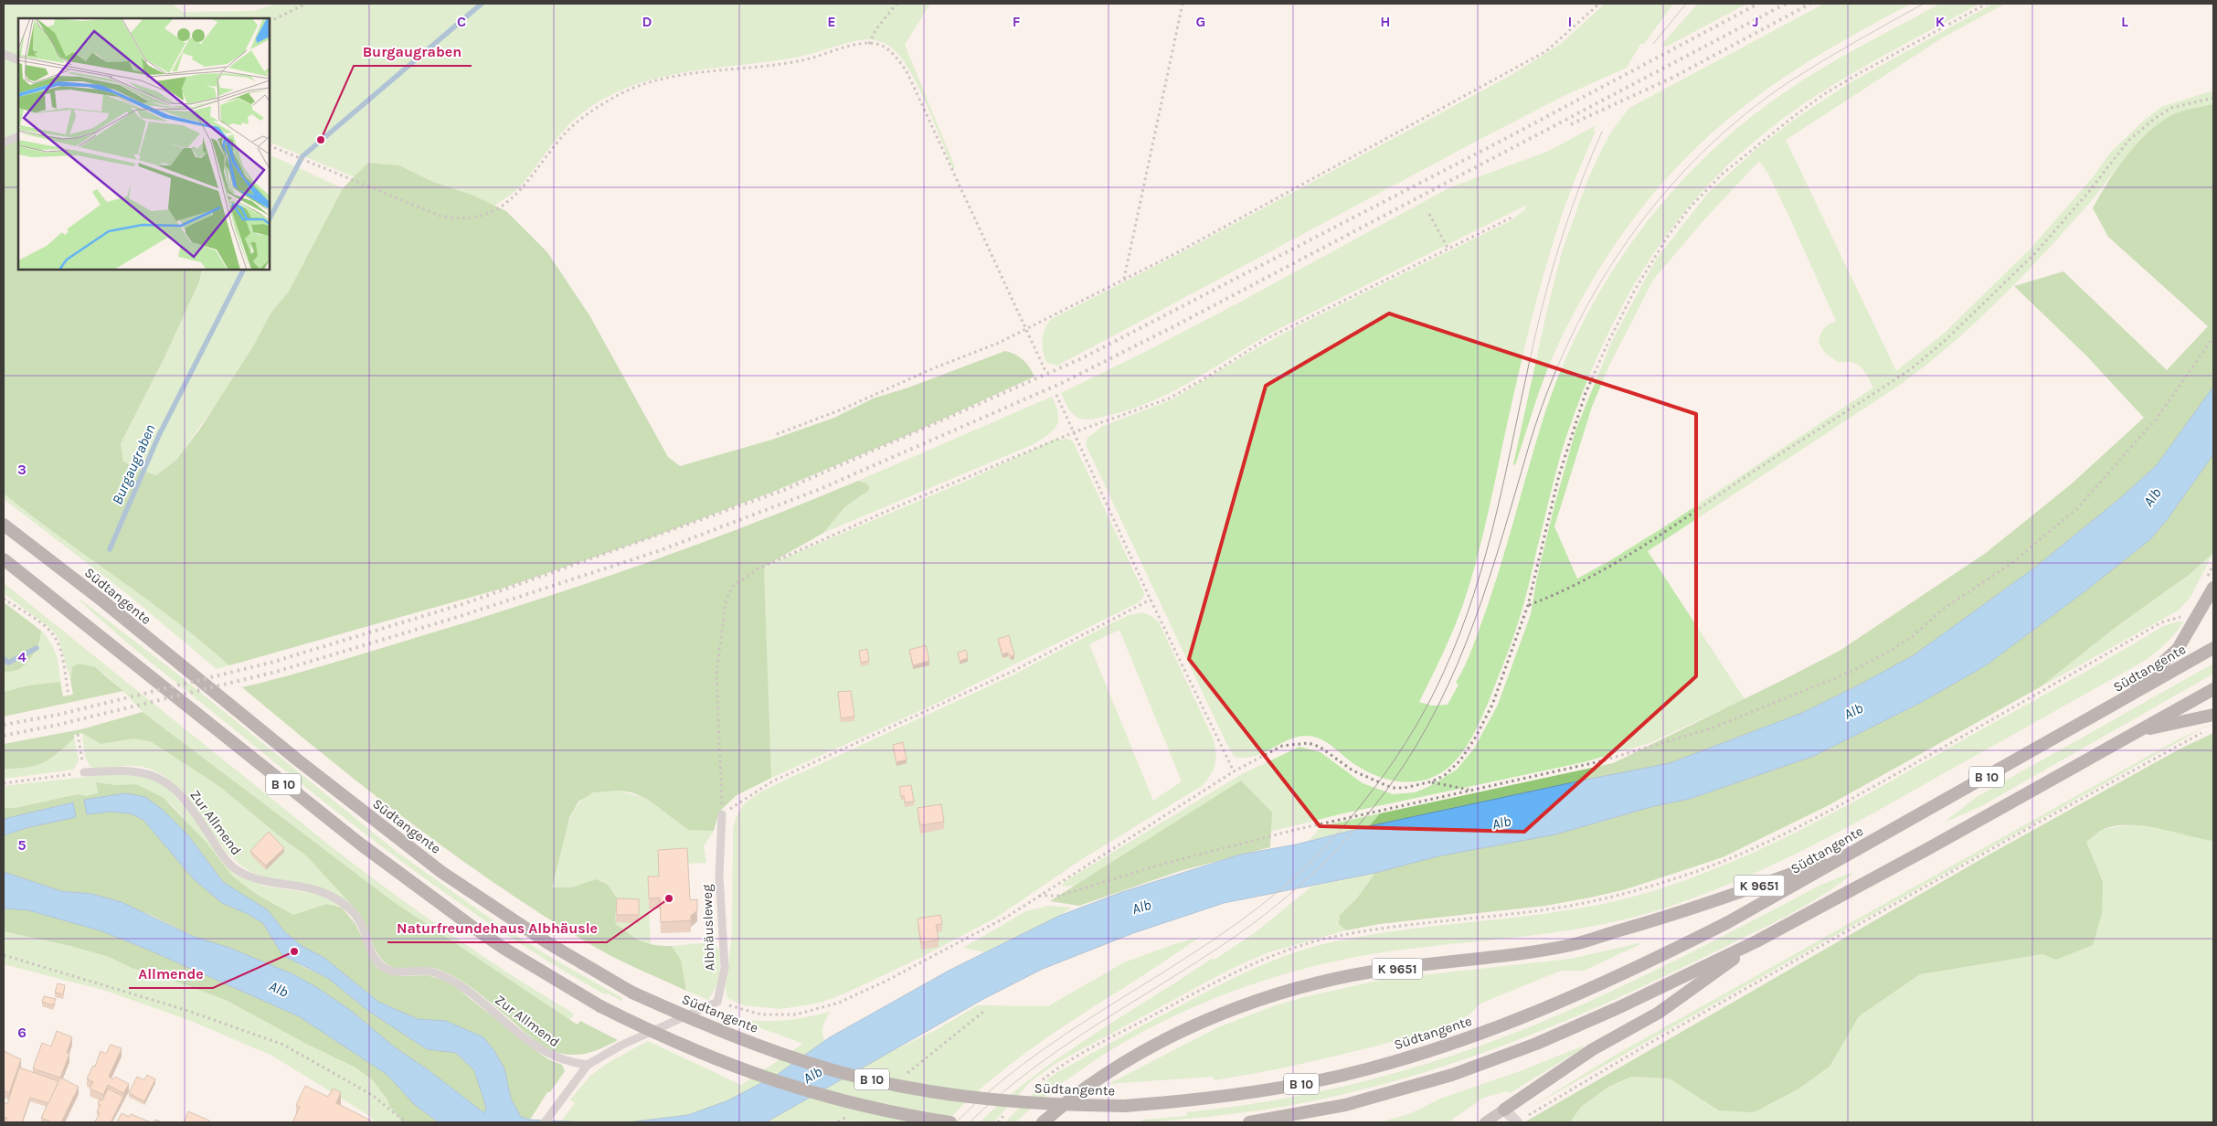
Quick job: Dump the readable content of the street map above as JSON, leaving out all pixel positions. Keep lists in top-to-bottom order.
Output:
{
  "streets": {
    "highway": ["Südtangente", "B 10", "K 9651"],
    "lane": ["Zur Allmend", "Albhäusleweg"]
  },
  "crossings": [
    ["Südtangente", "K 9651"]
  ],
  "water": ["Burgaugraben", "Alb"],
  "places": ["Burgaugraben", "Naturfreundehaus Albhäusle", "Allmende"],
  "grid": {
    "columns": [
      "C",
      "D",
      "E",
      "F",
      "G",
      "H",
      "I",
      "J",
      "K",
      "L"
    ],
    "rows": [
      "3",
      "4",
      "5",
      "6"
    ]
  }
}
